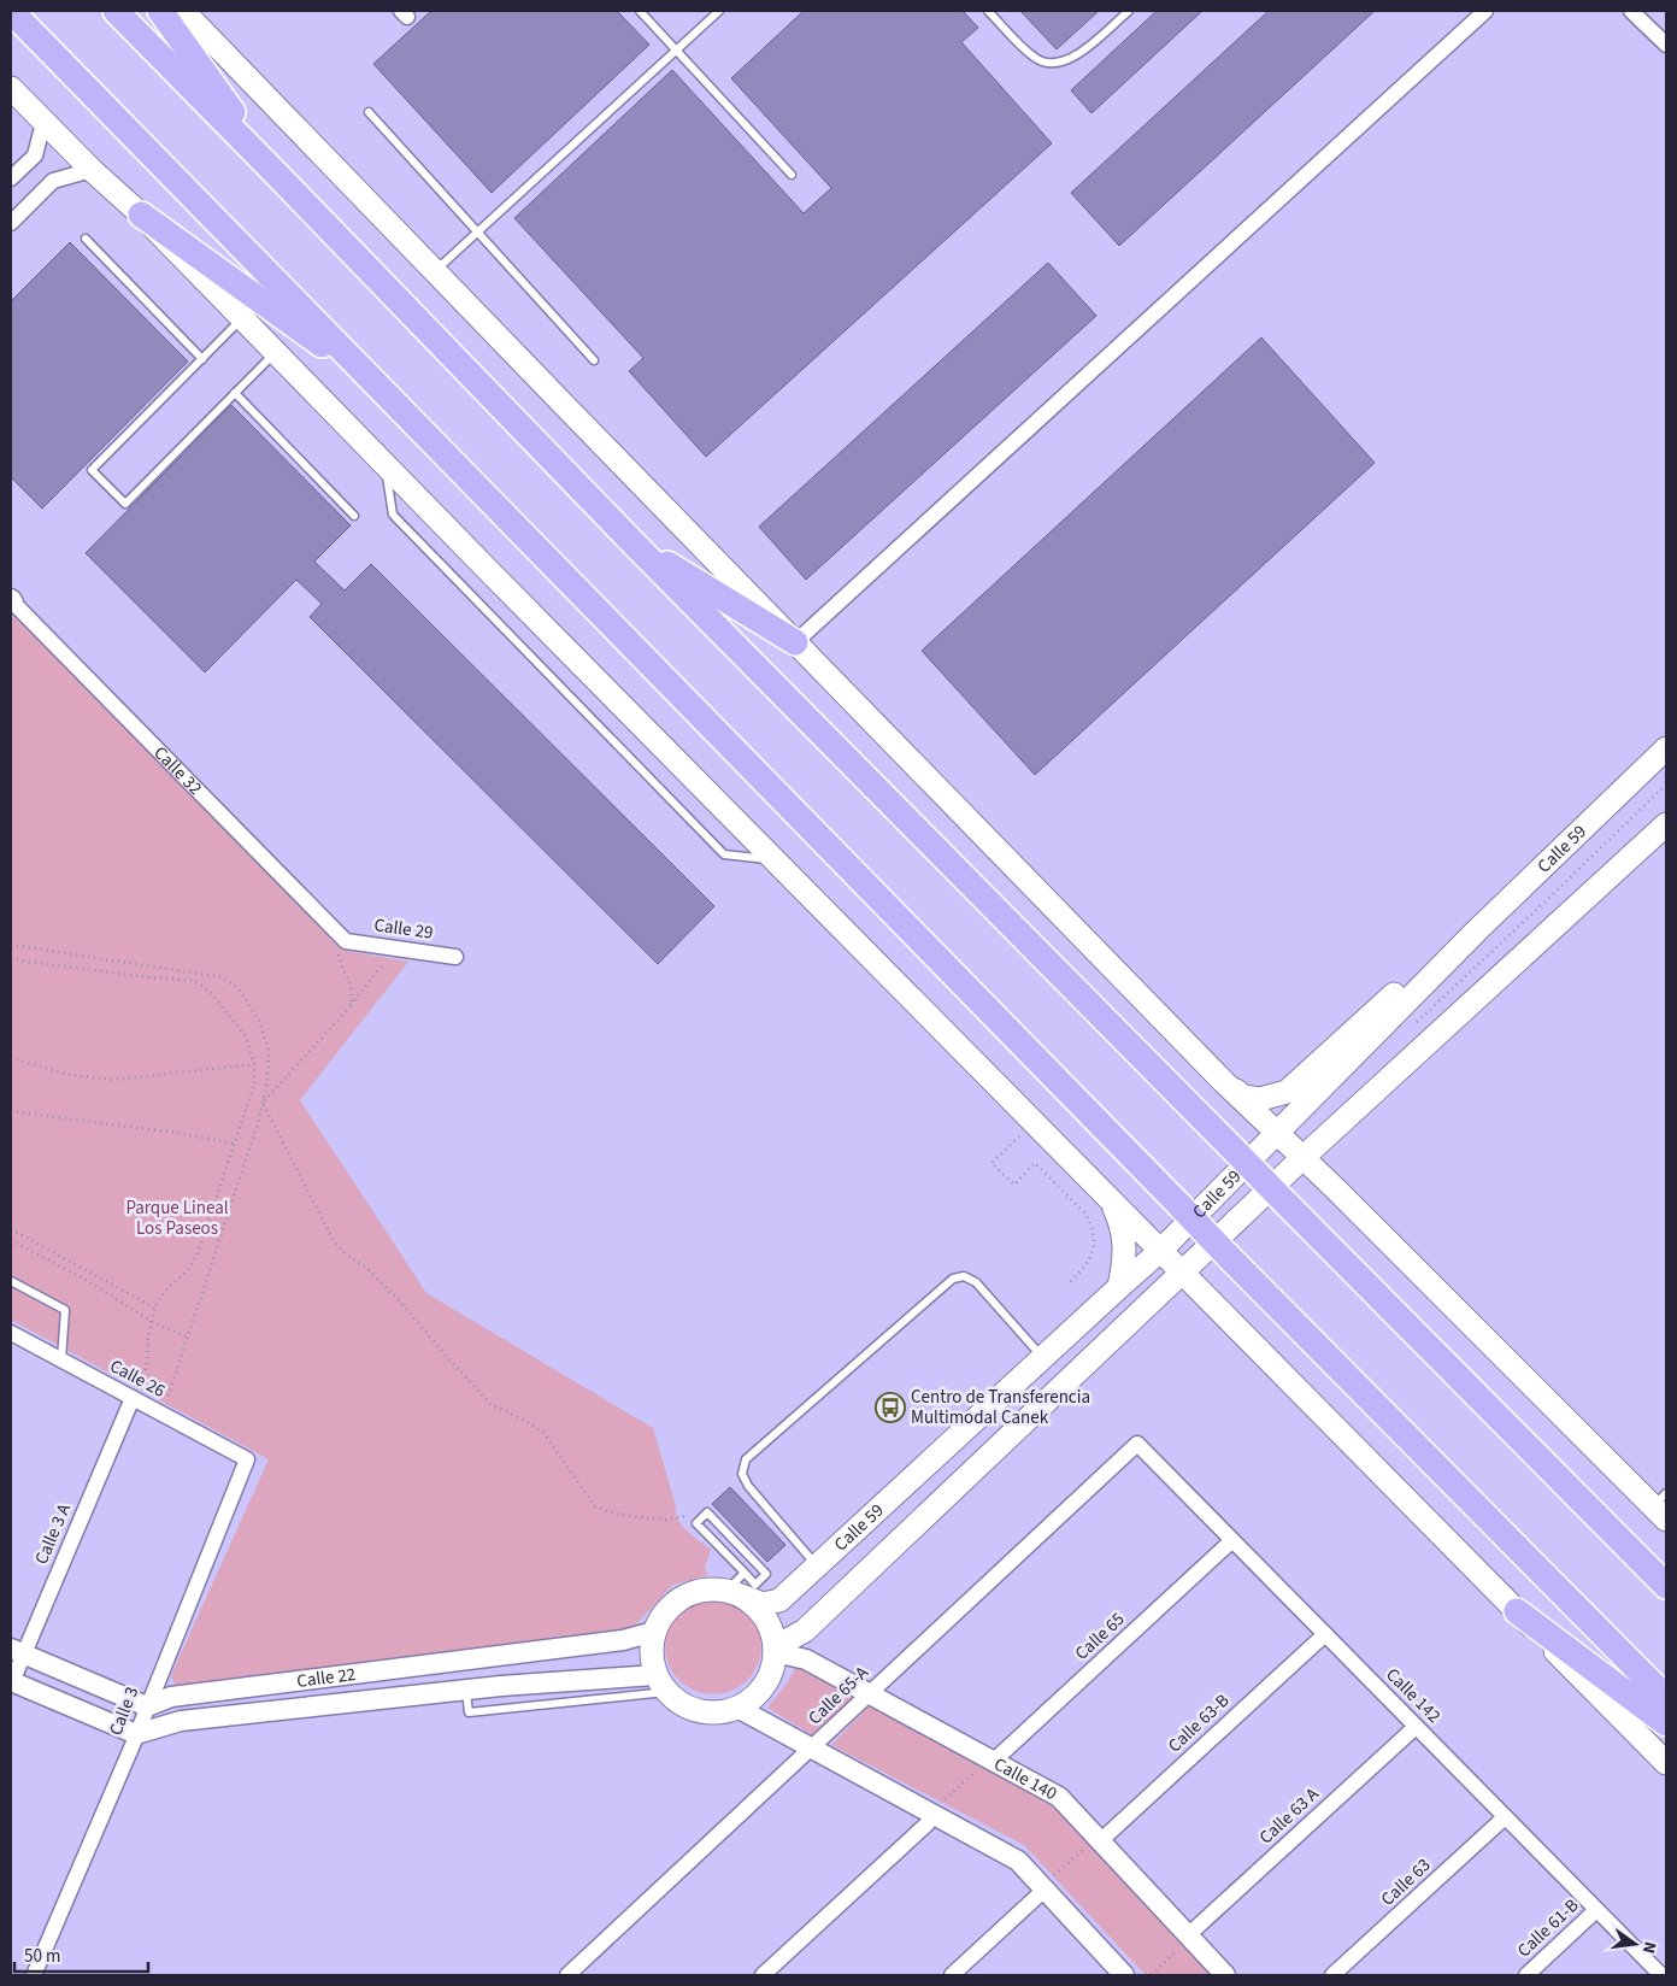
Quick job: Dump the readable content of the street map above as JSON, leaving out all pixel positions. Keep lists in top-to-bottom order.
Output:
{
  "streets": {
    "main road": ["Calle 59"],
    "street": [
      "Calle 32",
      "Calle 29",
      "Calle 26",
      "Calle 3 A",
      "Calle 65",
      "Calle 22",
      "Calle 65-A",
      "Calle 142",
      "Calle 3",
      "Calle 63-B",
      "Calle 140",
      "Calle 63 A",
      "Calle 63",
      "Calle 61-B"
    ]
  },
  "crossings": [
    ["Calle 32", "Calle 29"],
    ["Calle 59", "Calle 22"],
    ["Calle 59", "Calle 140"],
    ["Calle 26", "Calle 3 A"],
    ["Calle 26", "Calle 3"],
    ["Calle 65", "Calle 142"],
    ["Calle 65", "Calle 140"],
    ["Calle 22", "Calle 3"],
    ["Calle 22", "Calle 140"],
    ["Calle 65-A", "Calle 142"],
    ["Calle 65-A", "Calle 140"],
    ["Calle 142", "Calle 63-B"],
    ["Calle 142", "Calle 63 A"],
    ["Calle 142", "Calle 63"],
    ["Calle 142", "Calle 61-B"],
    ["Calle 63-B", "Calle 140"],
    ["Calle 140", "Calle 63 A"]
  ],
  "parks": ["Parque Lineal Los Paseos"],
  "places": {
    "bus stop": ["Centro de Transferencia Multimodal Canek"]
  },
  "scale_bar": "50 m",
  "north": "right"
}
